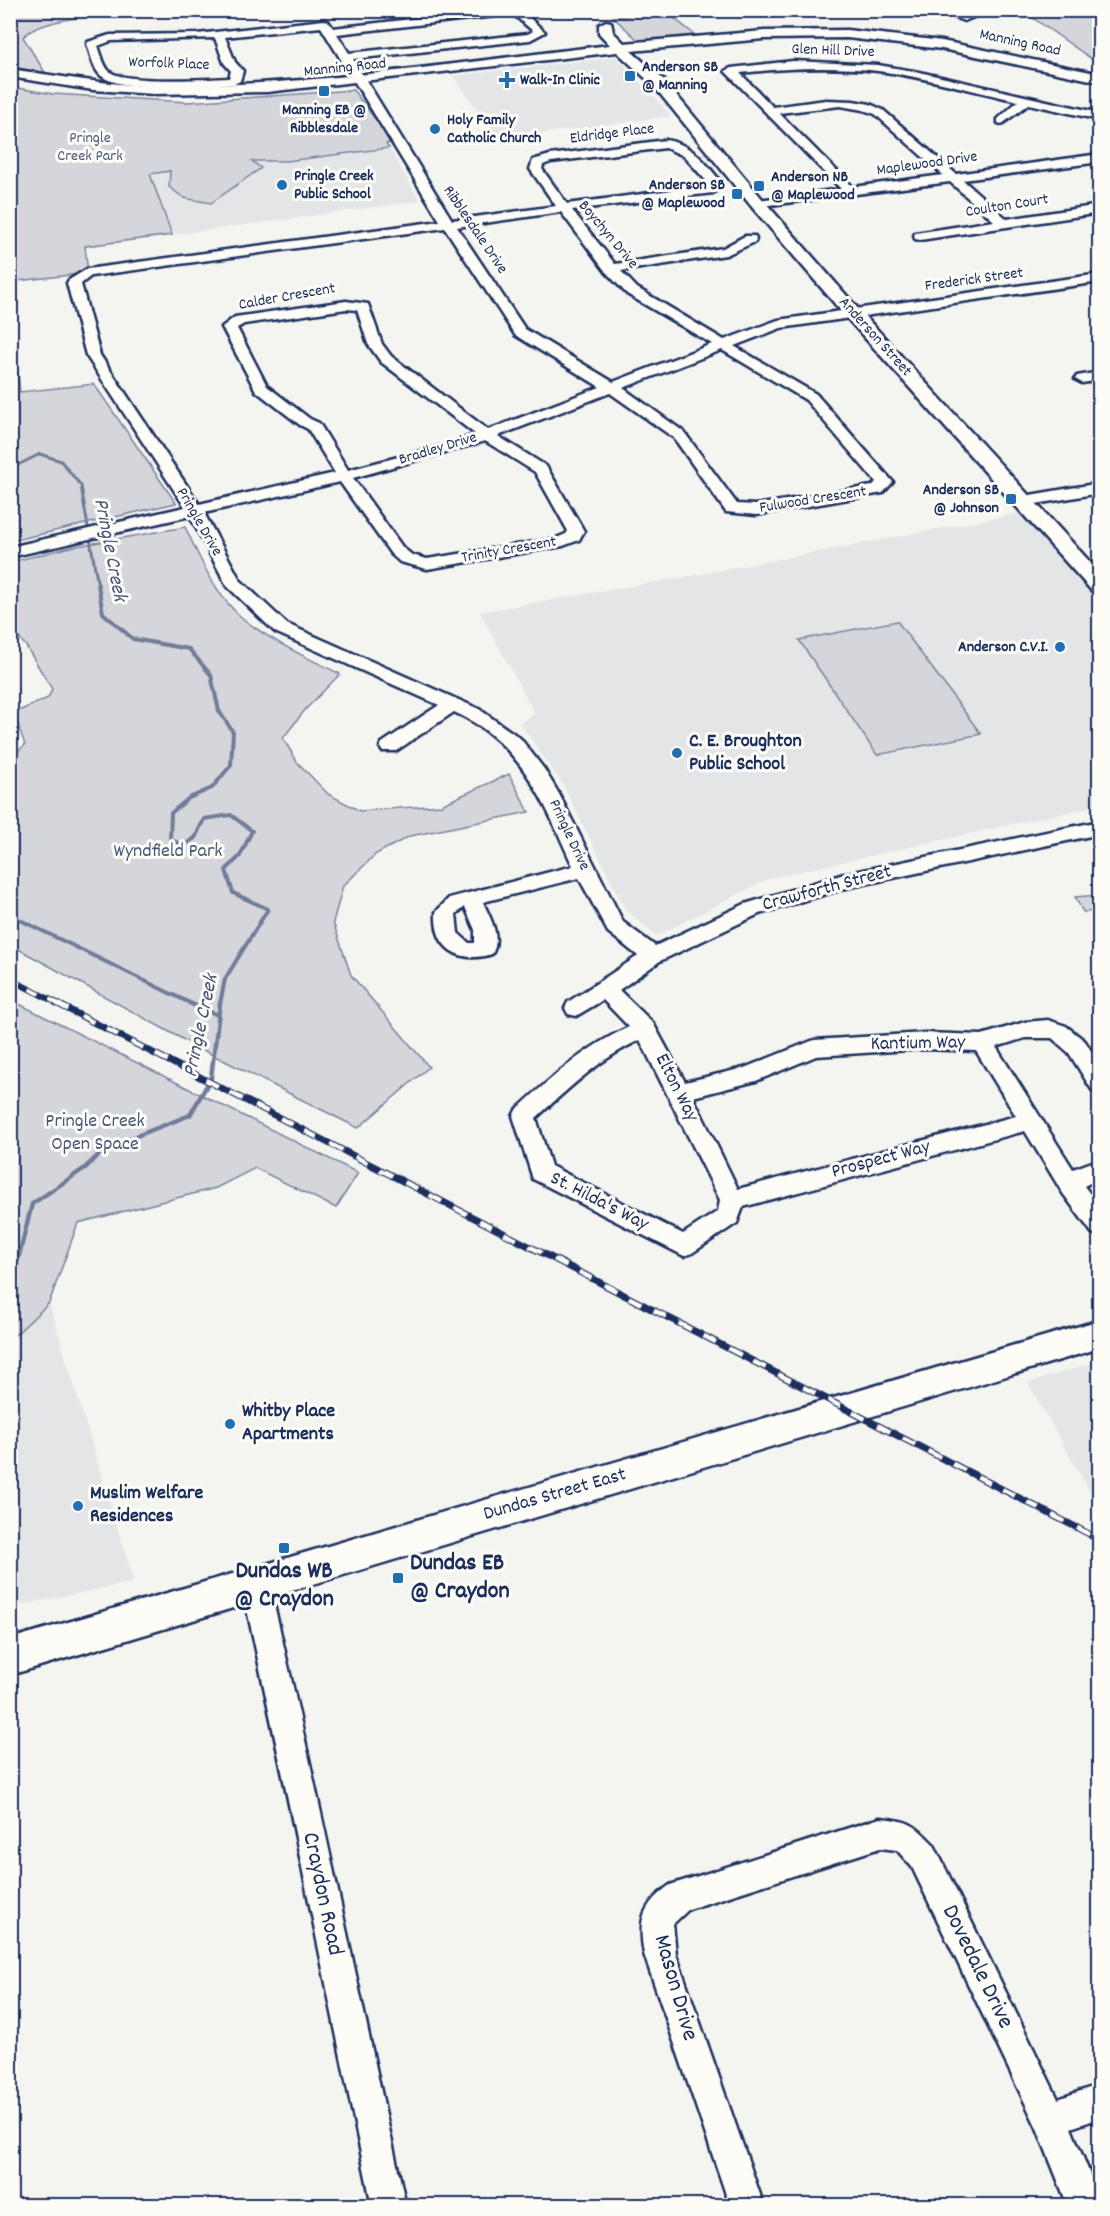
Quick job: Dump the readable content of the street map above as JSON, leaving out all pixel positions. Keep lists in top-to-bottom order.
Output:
{
  "streets": {
    "main road": ["Manning Road", "Anderson Street", "Dundas Street East"],
    "street": [
      "Glen Hill Drive",
      "Worfolk Place",
      "Eldridge Place",
      "Maplewood Drive",
      "Coulton Court",
      "Ribblesdale Drive",
      "Boychyn Drive",
      "Frederick Street",
      "Calder Crescent",
      "Bradley Drive",
      "Fulwood Crescent",
      "Pringle Drive",
      "Trinity Crescent",
      "Crawforth Street",
      "Kantium Way",
      "Elton Way",
      "Prospect Way",
      "St. Hilda's Way",
      "Craydon Road",
      "Dovedale Drive",
      "Mason Drive"
    ]
  },
  "crossings": [
    ["Manning Road", "Ribblesdale Drive"],
    ["Manning Road", "Anderson Street"],
    ["Glen Hill Drive", "Maplewood Drive"],
    ["Worfolk Place", "Ribblesdale Drive"],
    ["Eldridge Place", "Boychyn Drive"],
    ["Maplewood Drive", "Anderson Street"],
    ["Ribblesdale Drive", "Boychyn Drive"],
    ["Ribblesdale Drive", "Bradley Drive"],
    ["Ribblesdale Drive", "Fulwood Crescent"],
    ["Ribblesdale Drive", "Pringle Drive"],
    ["Boychyn Drive", "Bradley Drive"],
    ["Boychyn Drive", "Fulwood Crescent"],
    ["Boychyn Drive", "Pringle Drive"],
    ["Frederick Street", "Anderson Street"],
    ["Frederick Street", "Bradley Drive"],
    ["Calder Crescent", "Bradley Drive"],
    ["Calder Crescent", "Trinity Crescent"],
    ["Anderson Street", "Bradley Drive"],
    ["Bradley Drive", "Fulwood Crescent"],
    ["Bradley Drive", "Pringle Drive"],
    ["Bradley Drive", "Trinity Crescent"],
    ["Pringle Drive", "Crawforth Street"],
    ["Crawforth Street", "Elton Way"],
    ["Kantium Way", "Elton Way"],
    ["Kantium Way", "Prospect Way"],
    ["Elton Way", "Prospect Way"],
    ["Elton Way", "St. Hilda's Way"],
    ["Prospect Way", "St. Hilda's Way"],
    ["Dundas Street East", "Craydon Road"],
    ["Dovedale Drive", "Mason Drive"]
  ],
  "water": ["Pringle Creek"],
  "parks": ["Pringle Creek Park", "Wyndfield Park", "Pringle Creek Open Space"],
  "places": {
    "transit": [
      "Anderson SB @ Manning",
      "Manning EB @ Ribblesdale",
      "Anderson NB @ Maplewood",
      "Anderson SB @ Maplewood",
      "Anderson SB @ Johnson",
      "Dundas WB @ Craydon",
      "Dundas EB @ Craydon"
    ],
    "health": ["Walk-In Clinic"],
    "other": [
      "Holy Family Catholic Church",
      "Pringle Creek Public School",
      "Anderson C.V.I.",
      "C. E. Broughton Public School",
      "Whitby Place Apartments",
      "Muslim Welfare Residences"
    ]
  }
}
